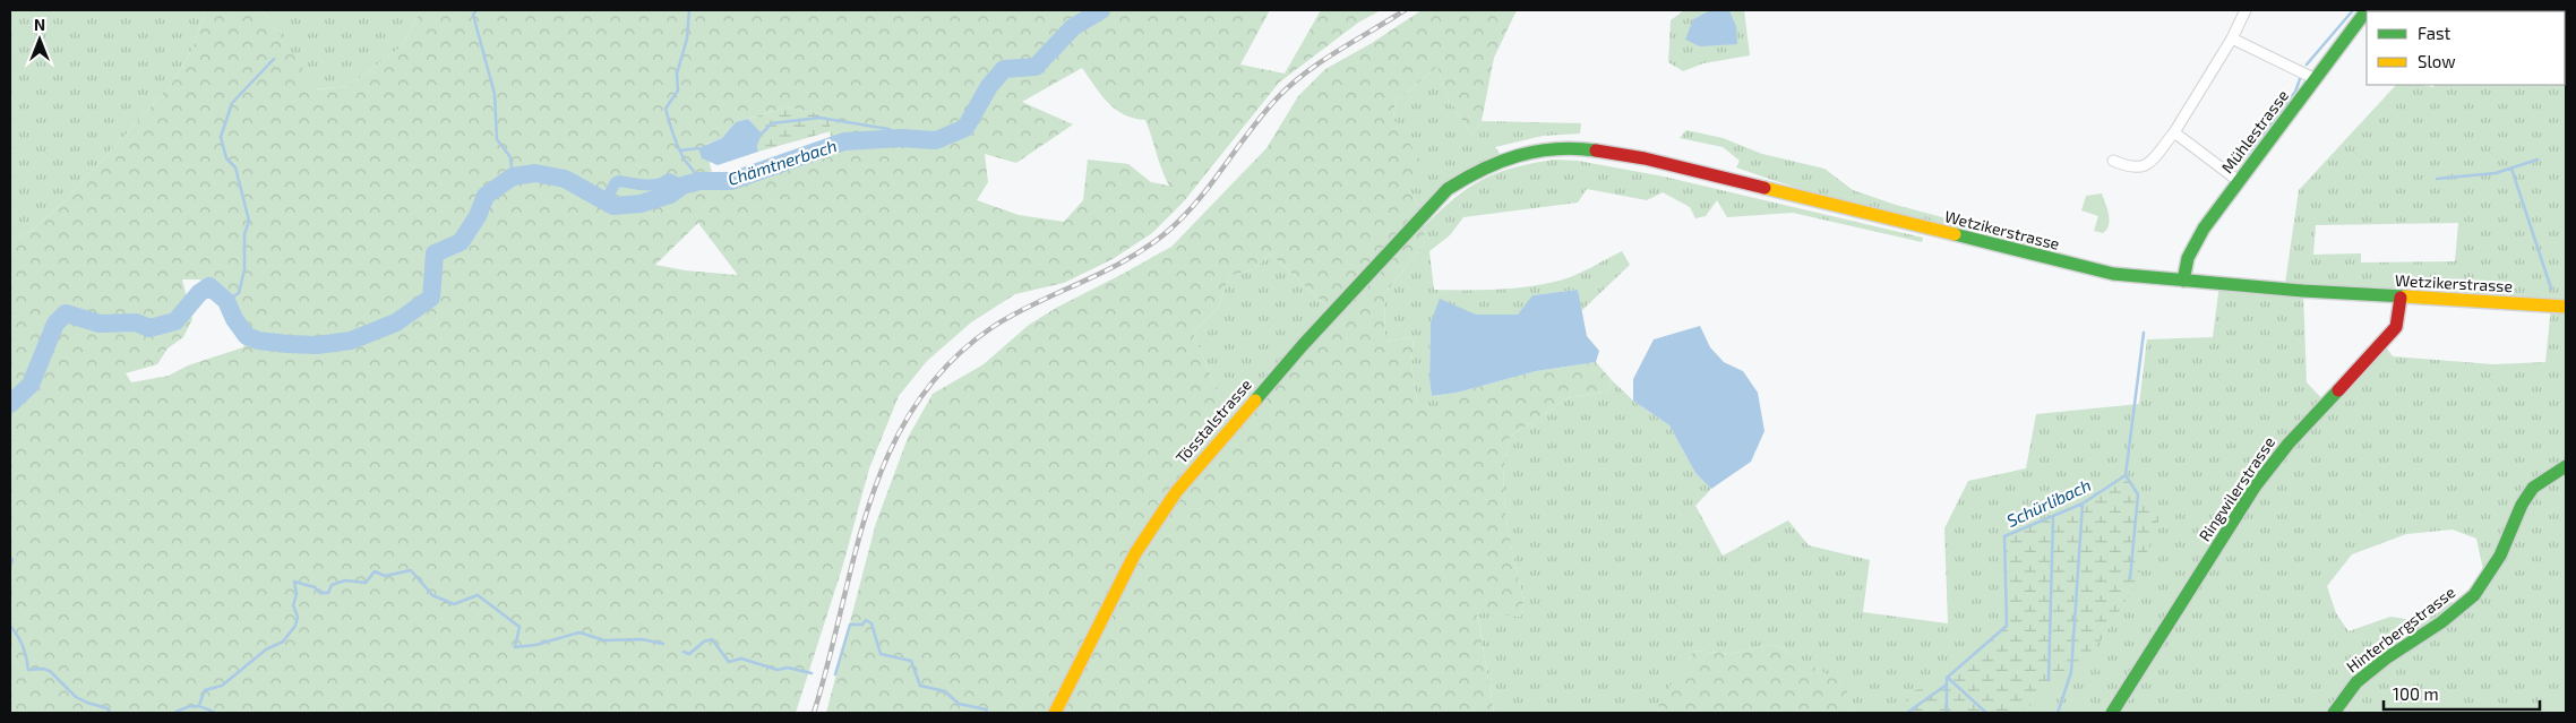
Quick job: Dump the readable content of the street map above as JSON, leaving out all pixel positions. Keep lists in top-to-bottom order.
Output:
{
  "streets": {
    "main road": [
      "Mühlestrasse",
      "Wetzikerstrasse",
      "Tösstalstrasse",
      "Ringwilerstrasse",
      "Hinterbergstrasse"
    ]
  },
  "crossings": [
    ["Mühlestrasse", "Wetzikerstrasse"],
    ["Wetzikerstrasse", "Tösstalstrasse"],
    ["Wetzikerstrasse", "Ringwilerstrasse"]
  ],
  "water": ["Chämtnerbach", "Schürlibach"],
  "legend": ["Fast", "Slow"],
  "scale_bar": "100 m",
  "north": "top"
}
